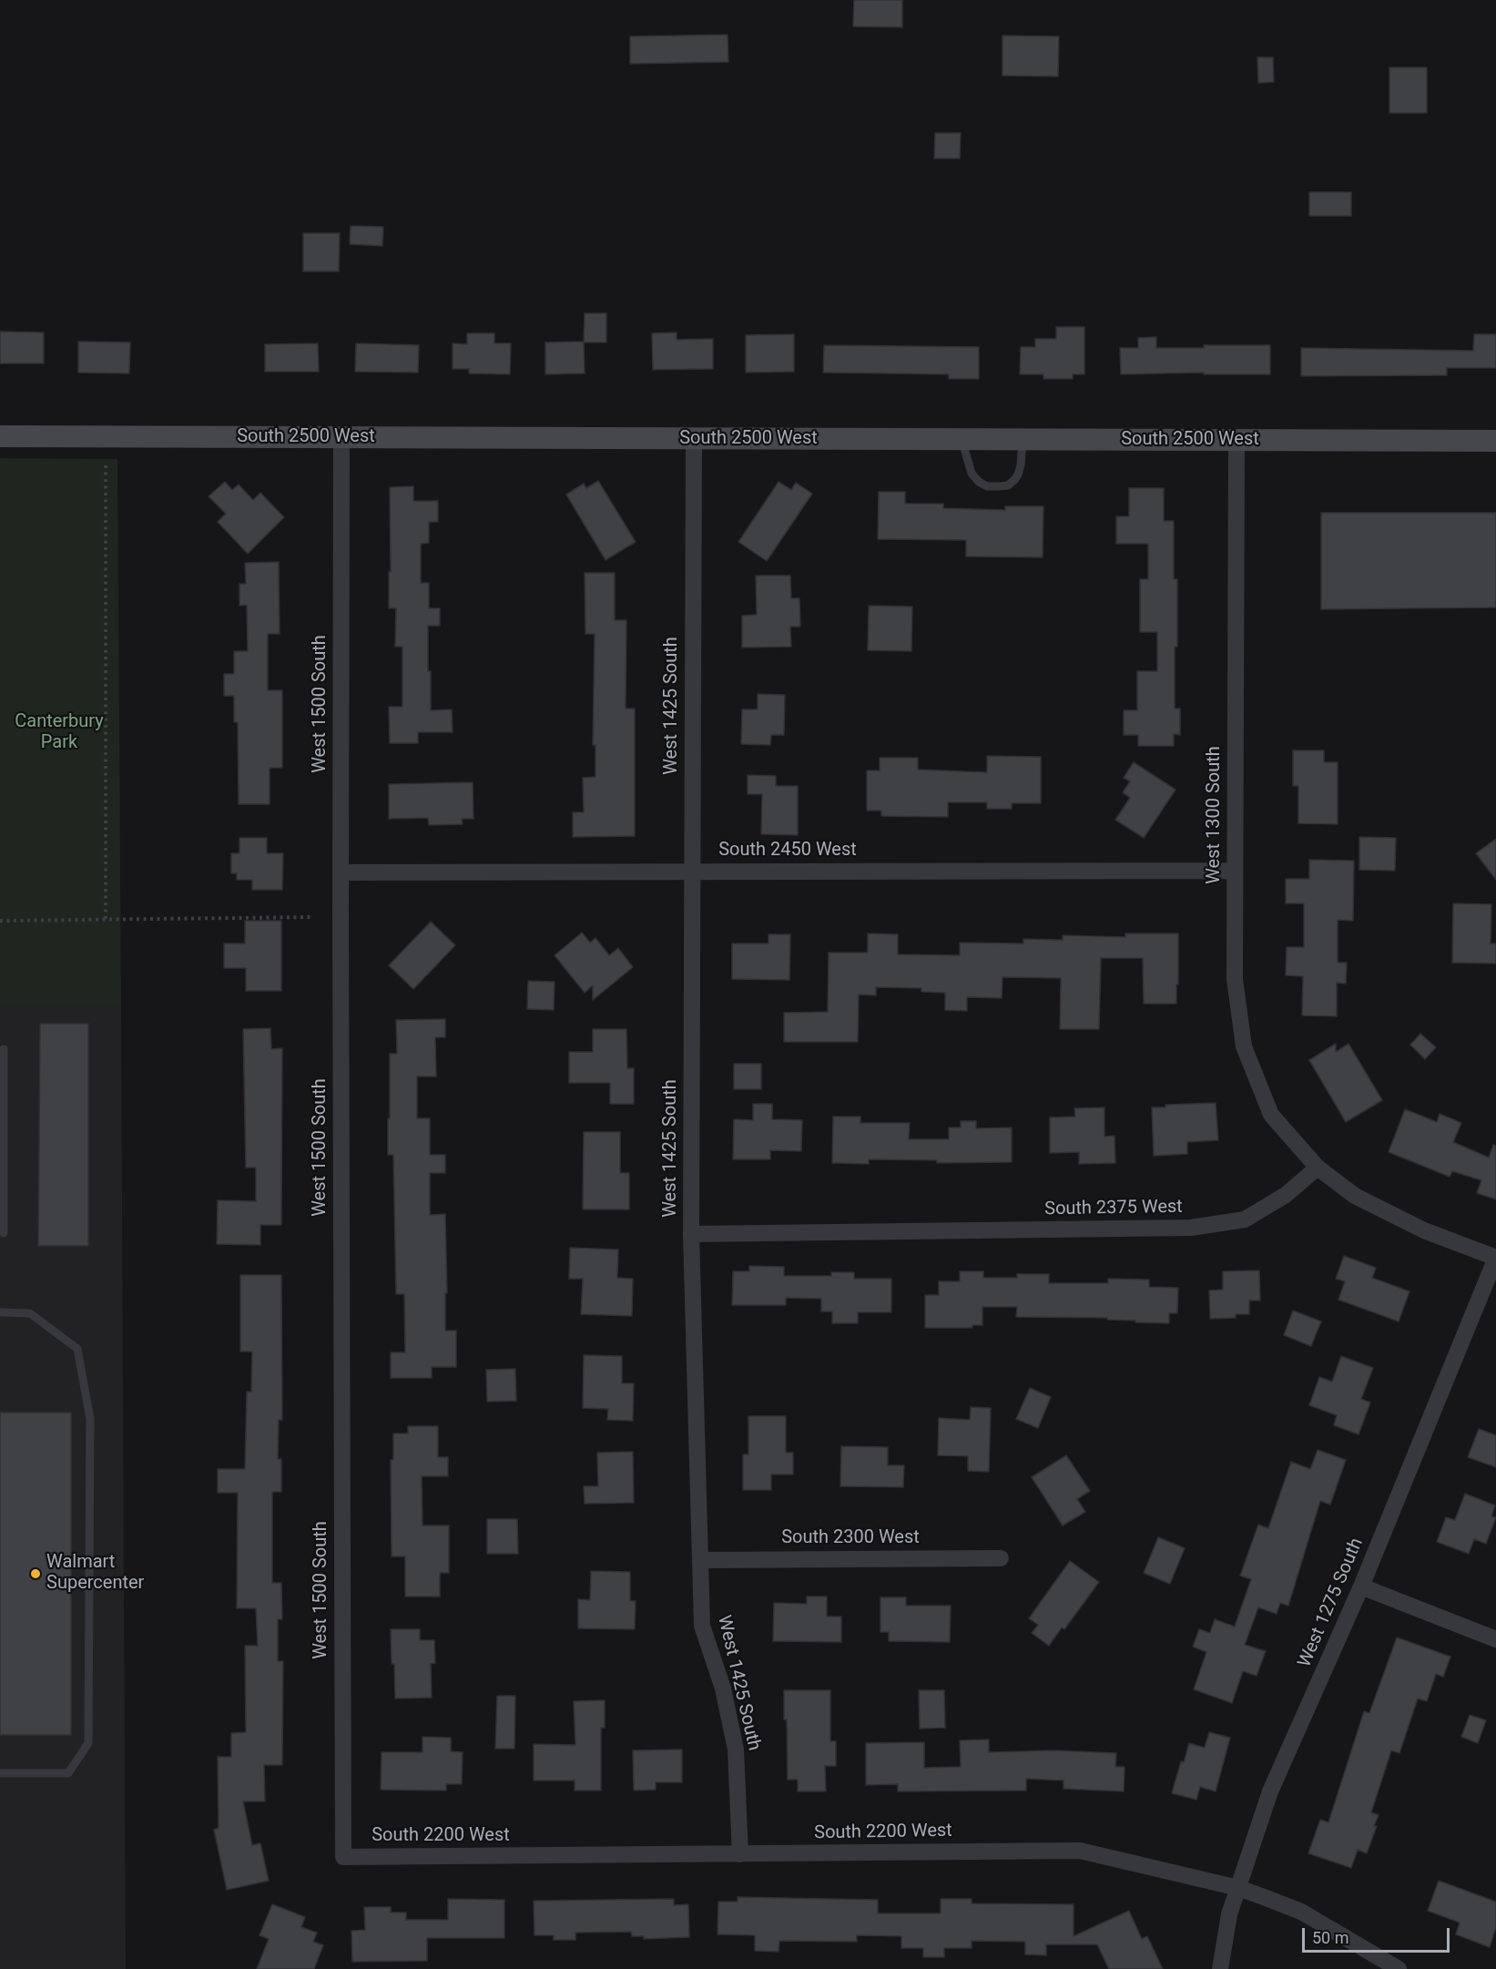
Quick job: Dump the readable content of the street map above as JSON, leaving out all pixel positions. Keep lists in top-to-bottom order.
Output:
{
  "streets": {
    "street": [
      "South 2500 West",
      "West 1500 South",
      "West 1425 South",
      "West 1300 South",
      "South 2450 West",
      "South 2375 West",
      "South 2300 West",
      "West 1275 South",
      "South 2200 West"
    ]
  },
  "crossings": [
    ["South 2500 West", "West 1500 South"],
    ["South 2500 West", "West 1425 South"],
    ["South 2500 West", "West 1300 South"],
    ["West 1500 South", "South 2450 West"],
    ["West 1500 South", "South 2200 West"],
    ["West 1425 South", "South 2450 West"],
    ["West 1425 South", "South 2375 West"],
    ["West 1425 South", "South 2300 West"],
    ["West 1425 South", "South 2200 West"],
    ["West 1300 South", "South 2450 West"],
    ["West 1300 South", "South 2375 West"],
    ["West 1275 South", "South 2200 West"]
  ],
  "parks": ["Canterbury Park"],
  "places": ["Walmart Supercenter"],
  "scale_bar": "50 m"
}
